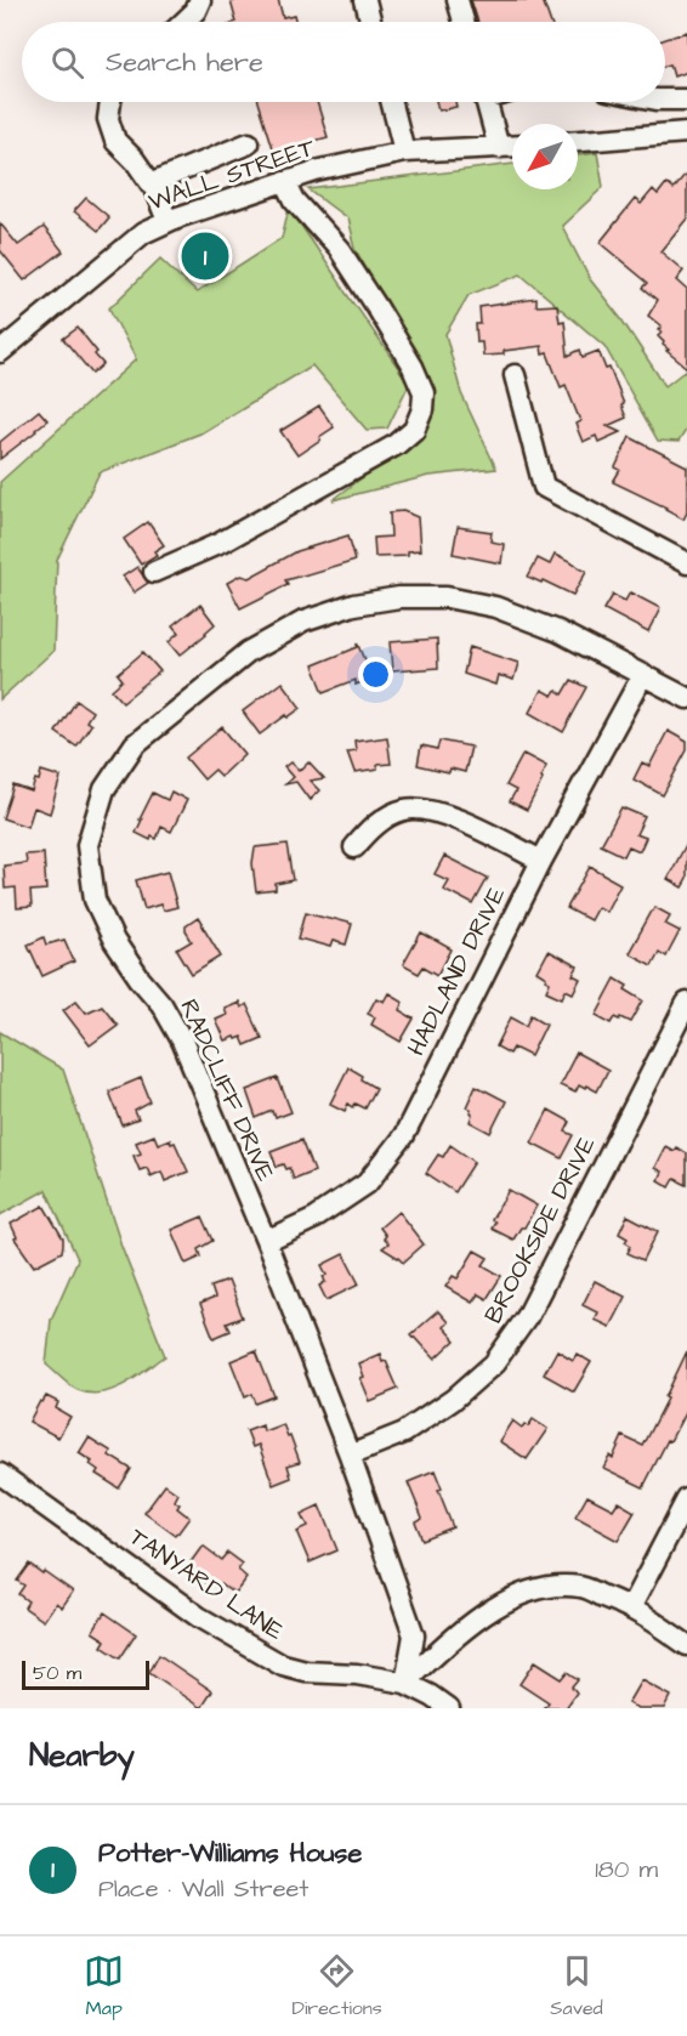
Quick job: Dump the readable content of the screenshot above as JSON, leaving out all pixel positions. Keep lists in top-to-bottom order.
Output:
{
  "streets": {
    "street": [
      "WALL STREET",
      "HADLAND DRIVE",
      "RADCLIFF DRIVE",
      "BROOKSIDE DRIVE",
      "TANYARD LANE"
    ]
  },
  "crossings": [
    ["HADLAND DRIVE", "RADCLIFF DRIVE"],
    ["RADCLIFF DRIVE", "BROOKSIDE DRIVE"],
    ["RADCLIFF DRIVE", "TANYARD LANE"]
  ],
  "scale_bar": "50 m",
  "north": "bottom left",
  "page": {
    "search": "Search here",
    "pins": "1",
    "scale": "50 m",
    "heading": "Nearby",
    "list": [
      {
        "mark": "1",
        "name": "Potter–Williams House",
        "note": "Place · Wall Street",
        "value": "180 m"
      }
    ],
    "nav": ["Map", "Directions", "Saved"]
  }
}
